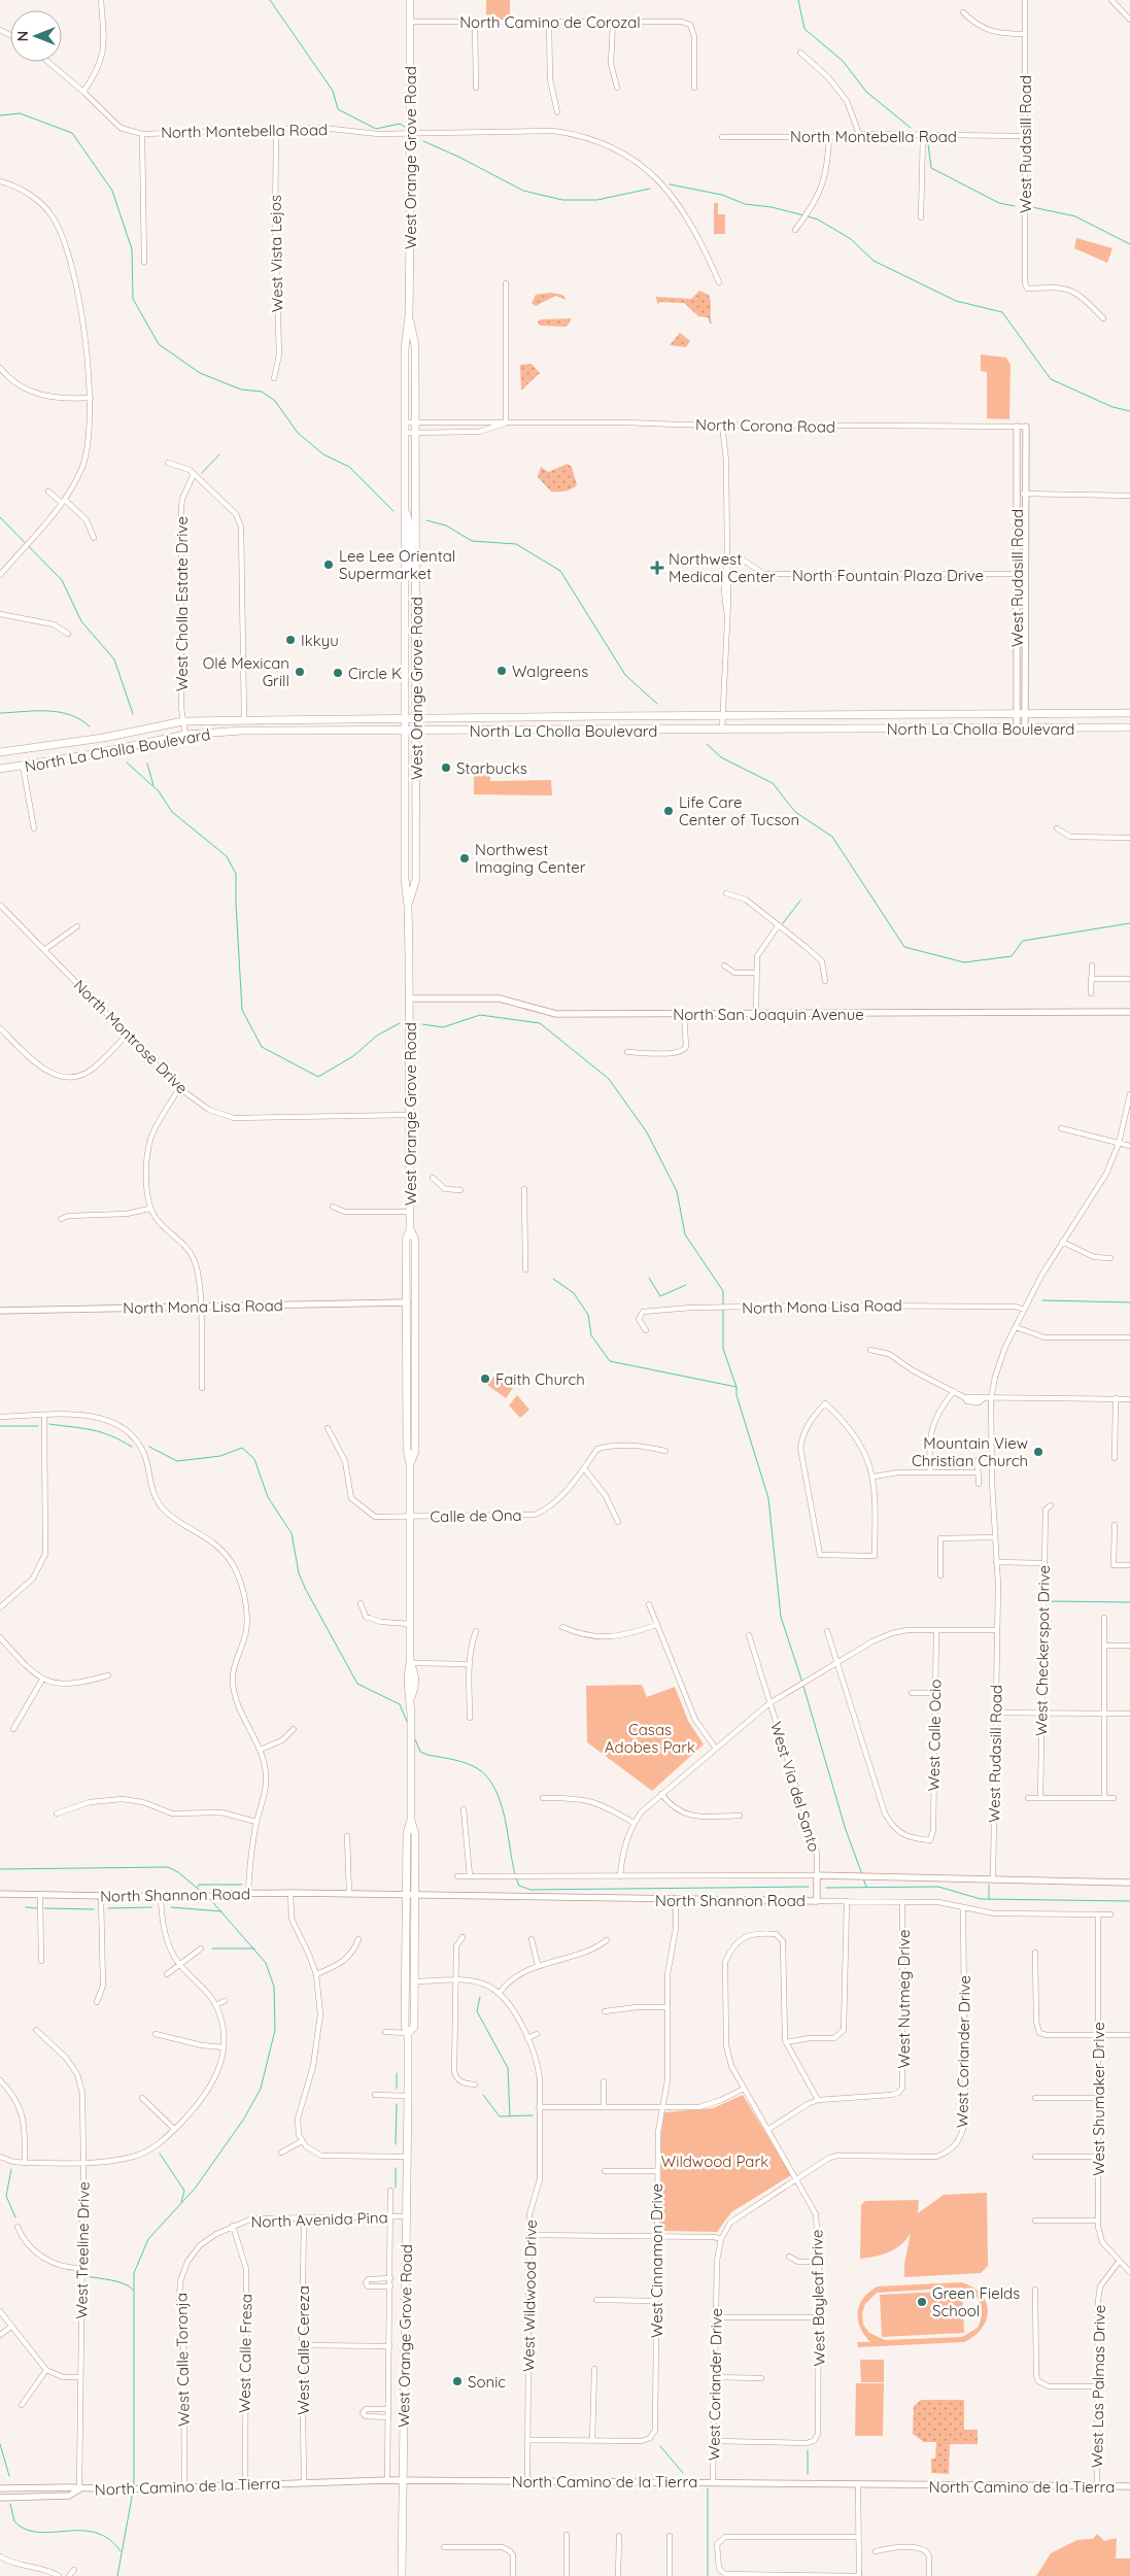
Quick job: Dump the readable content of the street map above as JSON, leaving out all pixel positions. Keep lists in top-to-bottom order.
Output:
{
  "streets": {
    "main road": ["West Orange Grove Road", "North La Cholla Boulevard"],
    "street": [
      "North Camino de Corozal",
      "North Montebella Road",
      "West Rudasill Road",
      "West Vista Lejos",
      "North Corona Road",
      "North Fountain Plaza Drive",
      "West Cholla Estate Drive",
      "North San Joaquin Avenue",
      "North Montrose Drive",
      "North Mona Lisa Road",
      "Calle de Ona",
      "West Checkerspot Drive",
      "West Calle Ocio",
      "West Via del Santo",
      "North Shannon Road",
      "West Nutmeg Drive",
      "West Coriander Drive",
      "West Shumaker Drive",
      "North Avenida Pina",
      "West Treeline Drive",
      "West Cinnamon Drive",
      "West Wildwood Drive",
      "West Bayleaf Drive",
      "West Calle Cereza",
      "West Calle Fresa",
      "West Calle Toronja",
      "West Las Palmas Drive",
      "North Camino de la Tierra"
    ]
  },
  "crossings": [
    ["North Camino de Corozal", "West Orange Grove Road"],
    ["North Montebella Road", "West Rudasill Road"],
    ["North Montebella Road", "West Orange Grove Road"],
    ["North Montebella Road", "West Vista Lejos"],
    ["West Rudasill Road", "North Corona Road"],
    ["West Rudasill Road", "North Fountain Plaza Drive"],
    ["West Rudasill Road", "North La Cholla Boulevard"],
    ["West Rudasill Road", "North Mona Lisa Road"],
    ["West Rudasill Road", "North Shannon Road"],
    ["West Orange Grove Road", "North Corona Road"],
    ["West Orange Grove Road", "North La Cholla Boulevard"],
    ["West Orange Grove Road", "North San Joaquin Avenue"],
    ["West Orange Grove Road", "North Montrose Drive"],
    ["West Orange Grove Road", "North Mona Lisa Road"],
    ["West Orange Grove Road", "Calle de Ona"],
    ["West Orange Grove Road", "North Shannon Road"],
    ["West Orange Grove Road", "North Avenida Pina"],
    ["West Orange Grove Road", "West Wildwood Drive"],
    ["West Orange Grove Road", "North Camino de la Tierra"],
    ["West Cholla Estate Drive", "North La Cholla Boulevard"],
    ["West Via del Santo", "North Shannon Road"],
    ["North Shannon Road", "West Nutmeg Drive"],
    ["North Shannon Road", "West Coriander Drive"],
    ["North Shannon Road", "West Shumaker Drive"],
    ["North Shannon Road", "West Cinnamon Drive"],
    ["West Coriander Drive", "West Bayleaf Drive"],
    ["West Coriander Drive", "North Camino de la Tierra"],
    ["West Shumaker Drive", "West Las Palmas Drive"],
    ["North Avenida Pina", "West Calle Cereza"],
    ["North Avenida Pina", "West Calle Fresa"],
    ["North Avenida Pina", "West Calle Toronja"],
    ["West Treeline Drive", "North Camino de la Tierra"],
    ["West Wildwood Drive", "North Camino de la Tierra"],
    ["West Calle Cereza", "North Camino de la Tierra"],
    ["West Calle Fresa", "West Calle Toronja"],
    ["West Calle Fresa", "North Camino de la Tierra"],
    ["West Calle Toronja", "North Camino de la Tierra"],
    ["West Las Palmas Drive", "North Camino de la Tierra"]
  ],
  "parks": ["Casas Adobes Park", "Wildwood Park"],
  "places": {
    "other": [
      "Lee Lee Oriental Supermarket",
      "Ikkyu",
      "Walgreens",
      "Olé Mexican Grill",
      "Circle K",
      "Starbucks",
      "Life Care Center of Tucson",
      "Northwest Imaging Center",
      "Faith Church",
      "Mountain View Christian Church",
      "Green Fields School",
      "Sonic"
    ],
    "health": ["Northwest Medical Center"]
  },
  "north": "left"
}
